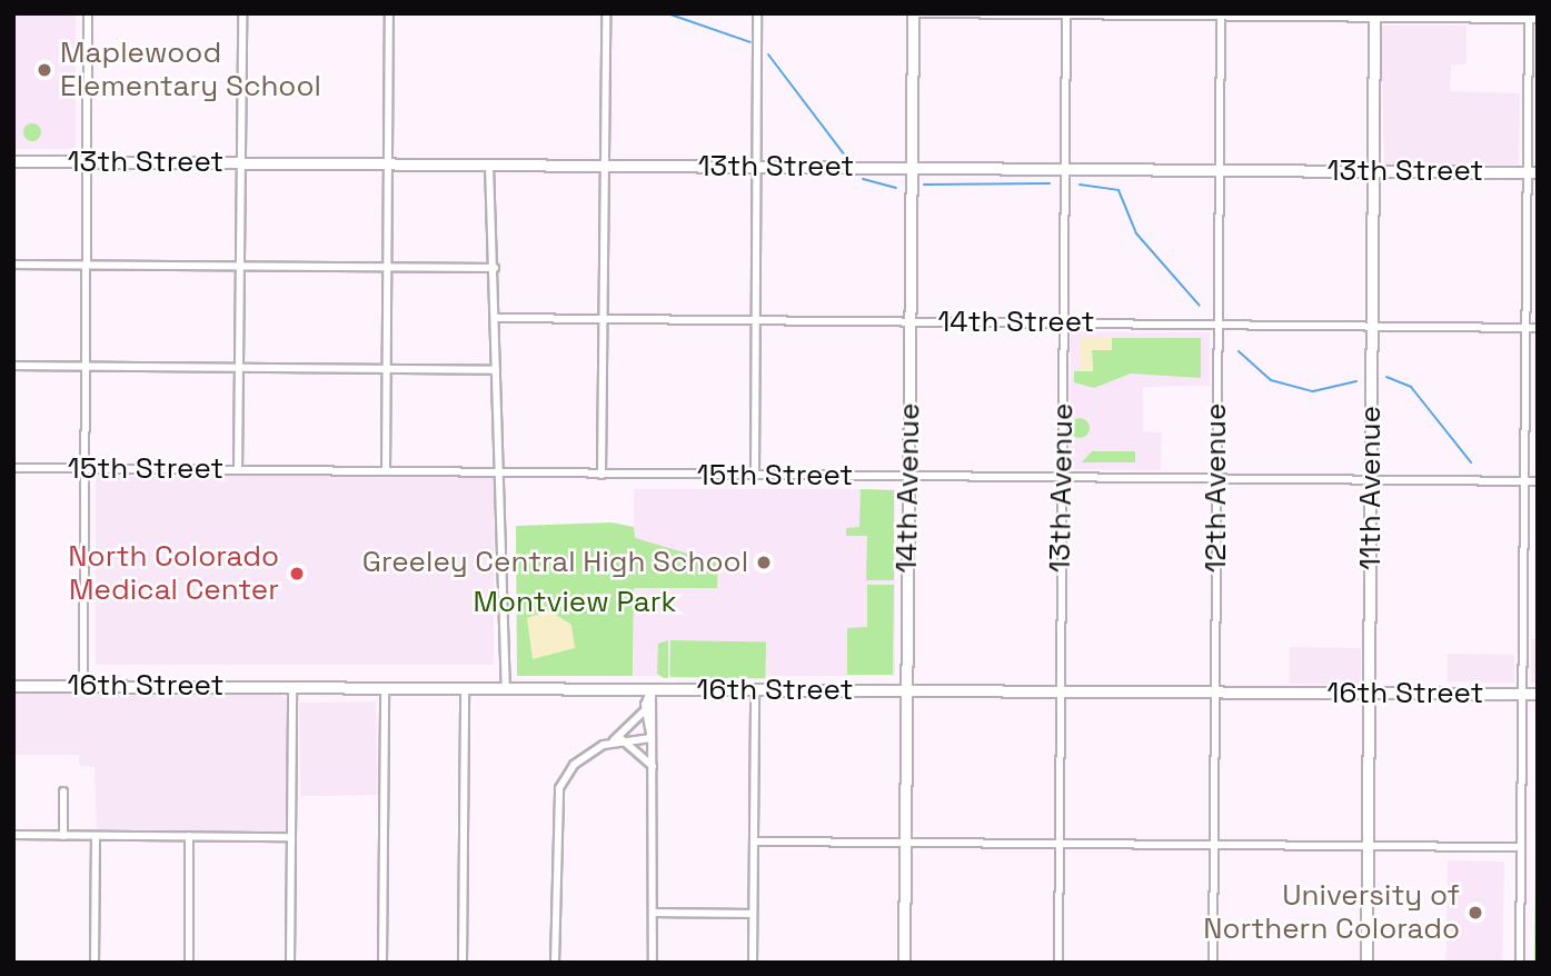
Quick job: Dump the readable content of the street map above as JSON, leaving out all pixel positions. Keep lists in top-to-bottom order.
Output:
{
  "streets": {
    "main road": [
      "13th Street",
      "14th Avenue",
      "11th Avenue",
      "16th Street"
    ],
    "street": [
      "14th Street",
      "15th Street",
      "13th Avenue",
      "12th Avenue"
    ]
  },
  "crossings": [
    ["13th Street", "14th Avenue"],
    ["13th Street", "13th Avenue"],
    ["13th Street", "12th Avenue"],
    ["13th Street", "11th Avenue"],
    ["14th Street", "14th Avenue"],
    ["14th Street", "13th Avenue"],
    ["14th Street", "12th Avenue"],
    ["14th Street", "11th Avenue"],
    ["15th Street", "14th Avenue"],
    ["15th Street", "13th Avenue"],
    ["15th Street", "12th Avenue"],
    ["15th Street", "11th Avenue"],
    ["14th Avenue", "16th Street"],
    ["13th Avenue", "16th Street"],
    ["12th Avenue", "16th Street"],
    ["11th Avenue", "16th Street"]
  ],
  "parks": ["Montview Park"],
  "places": [
    "Maplewood Elementary School",
    "Greeley Central High School",
    "North Colorado Medical Center",
    "University of Northern Colorado"
  ]
}
